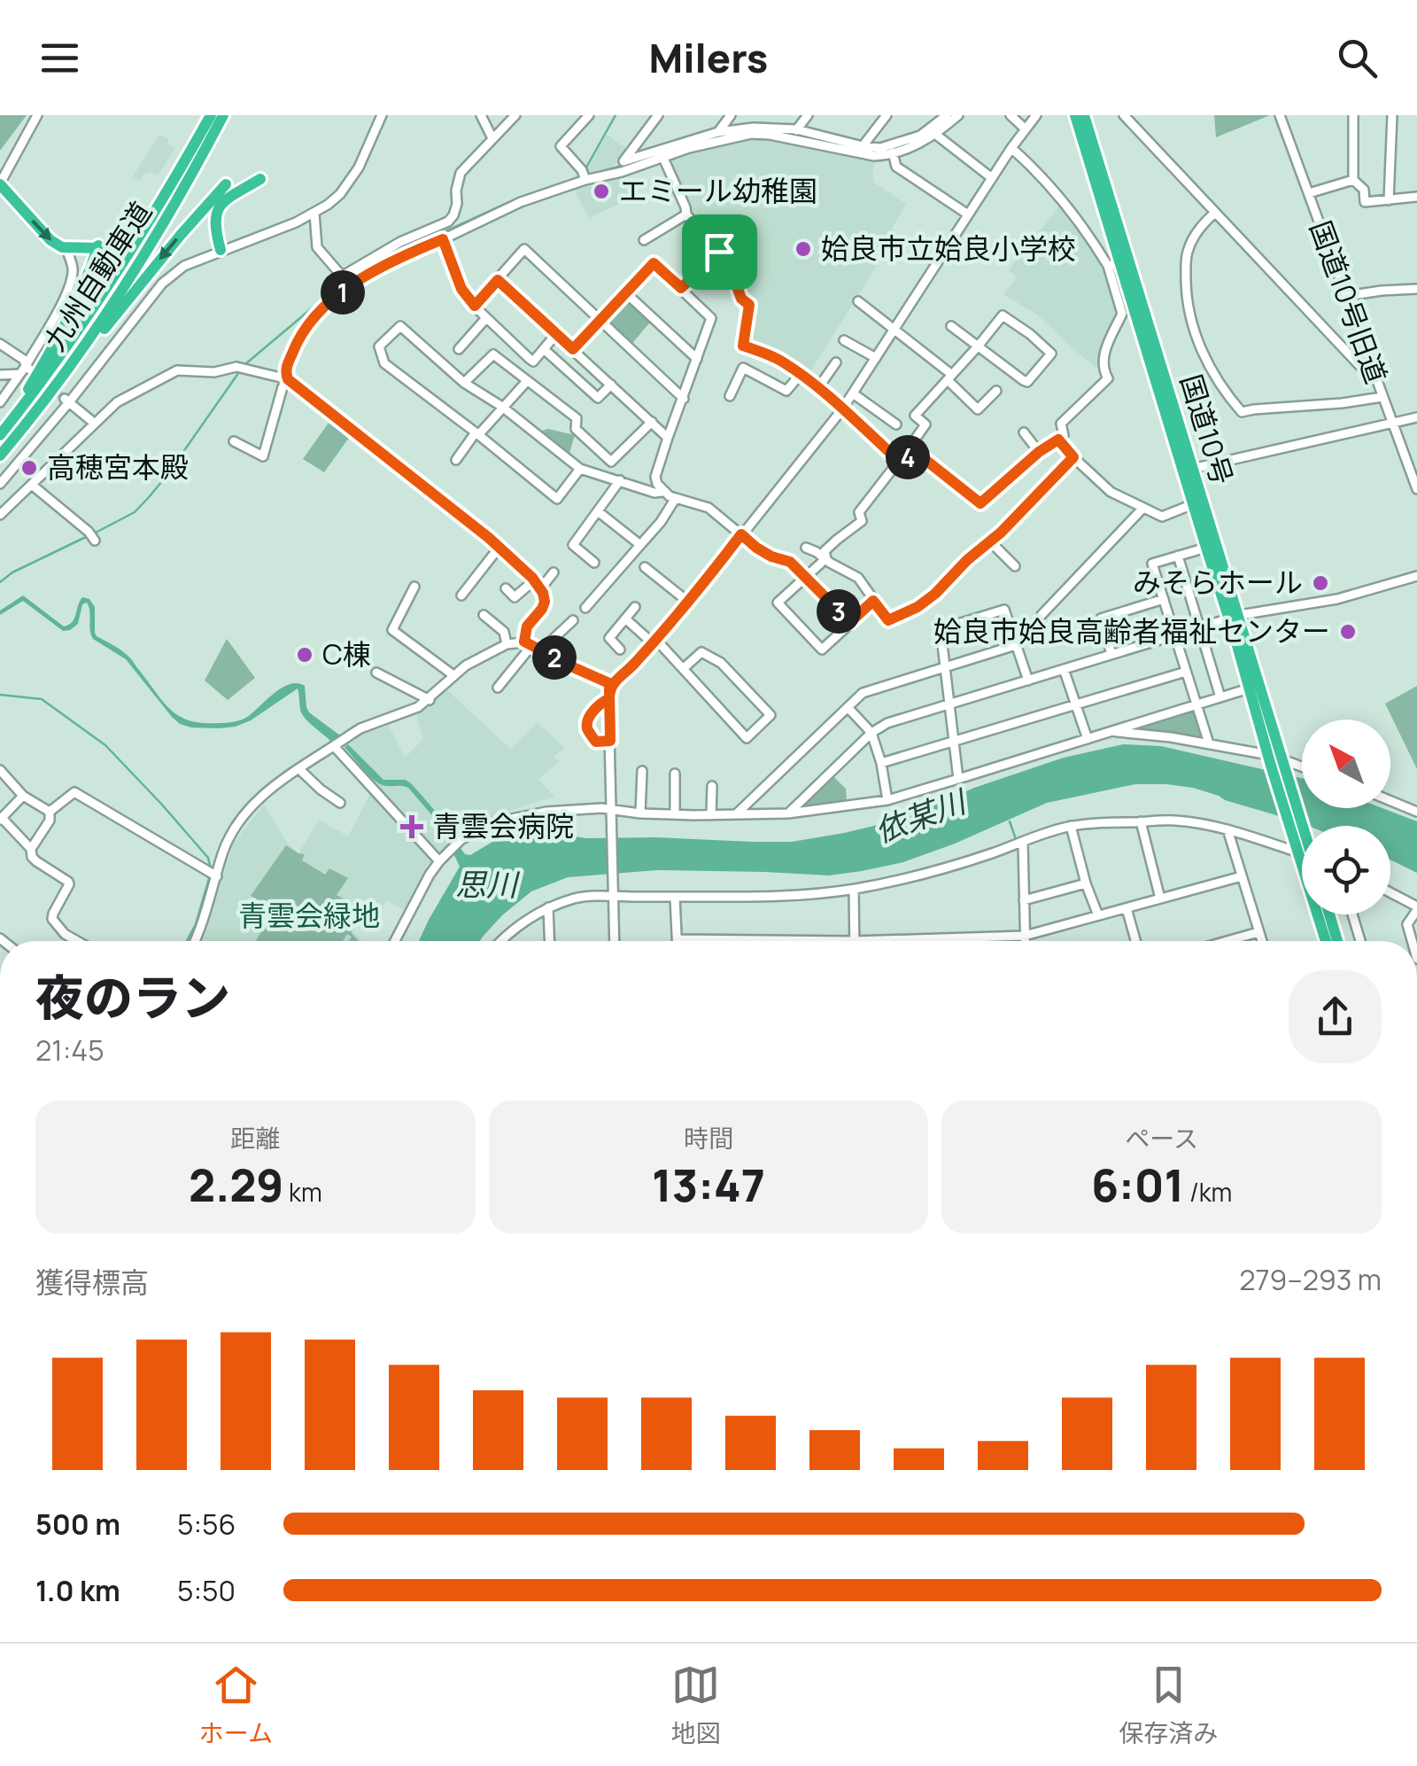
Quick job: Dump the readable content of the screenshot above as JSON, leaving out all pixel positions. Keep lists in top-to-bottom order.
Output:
{
  "streets": {
    "highway": ["九州自動車道", "国道10号"],
    "street": ["国道10号旧道"]
  },
  "water": ["依某川", "思川"],
  "parks": ["青雲会緑地"],
  "places": {
    "other": [
      "エミール幼稚園",
      "姶良市立姶良小学校",
      "高穂宮本殿",
      "みそらホール",
      "姶良市姶良高齢者福祉センター",
      "C棟"
    ],
    "health": ["青雲会病院"]
  },
  "north": "top left",
  "page": {
    "header": "Milers",
    "pins": [
      "1",
      "4",
      "3",
      "2"
    ],
    "heading": ["夜のラン", "21:45"],
    "stats": [
      ["距離", "2.29 km"],
      ["時間", "13:47"],
      ["ペース", "6:01 /km"]
    ],
    "chart": ["獲得標高", "279–293 m"],
    "list": [
      {
        "name": "500 m",
        "note": "5:56"
      },
      {
        "name": "1.0 km",
        "note": "5:50"
      }
    ],
    "tabs": ["ホーム", "地図", "保存済み"]
  }
}
